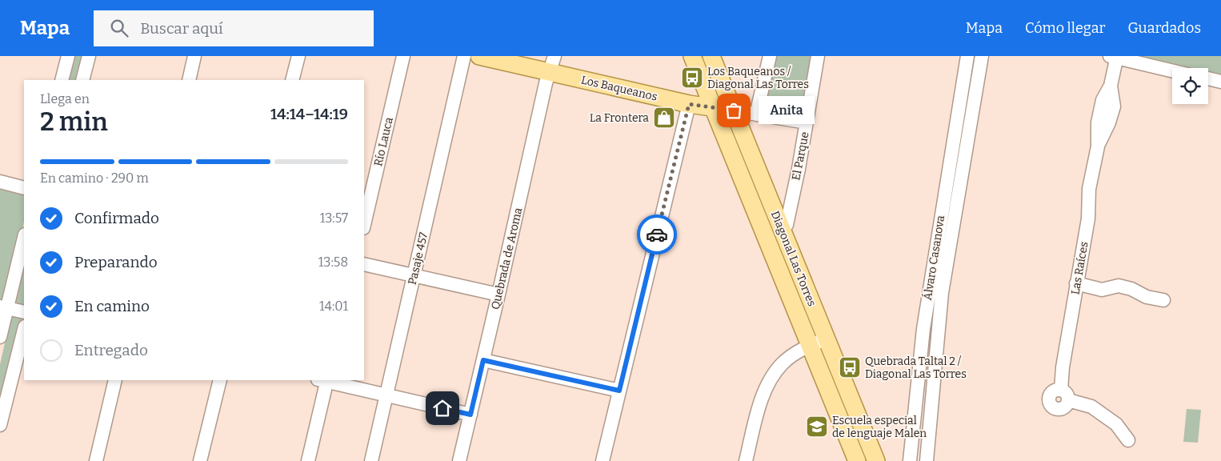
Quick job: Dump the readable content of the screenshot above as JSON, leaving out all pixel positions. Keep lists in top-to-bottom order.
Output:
{
  "streets": {
    "main road": ["Los Baqueanos", "Diagonal Las Torres"],
    "street": [
      "Río Lauca",
      "El Parque",
      "Álvaro Casanova",
      "Pasaje 457",
      "Quebrada de Aroma",
      "Las Raíces"
    ]
  },
  "crossings": [
    ["Los Baqueanos", "El Parque"],
    ["Los Baqueanos", "Quebrada de Aroma"],
    ["Los Baqueanos", "Diagonal Las Torres"],
    ["El Parque", "Diagonal Las Torres"]
  ],
  "places": {
    "bus stop": ["Los Baqueanos / Diagonal Las Torres", "Quebrada Taltal 2 / Diagonal Las Torres"],
    "other": ["Anita"],
    "shop": ["La Frontera"],
    "school or university": ["Escuela especial de lenguaje Malen"]
  },
  "page": {
    "header": "Mapa",
    "search": "Buscar aquí",
    "nav": ["Mapa", "Cómo llegar", "Guardados"],
    "heading": ["2 min", "Llega en", "14:14–14:19"],
    "bubble": "Anita",
    "bar": "En camino · 290 m",
    "list": [
      ["Confirmado", "13:57"],
      ["Preparando", "13:58"],
      ["En camino", "14:01"],
      "Entregado"
    ]
  }
}
